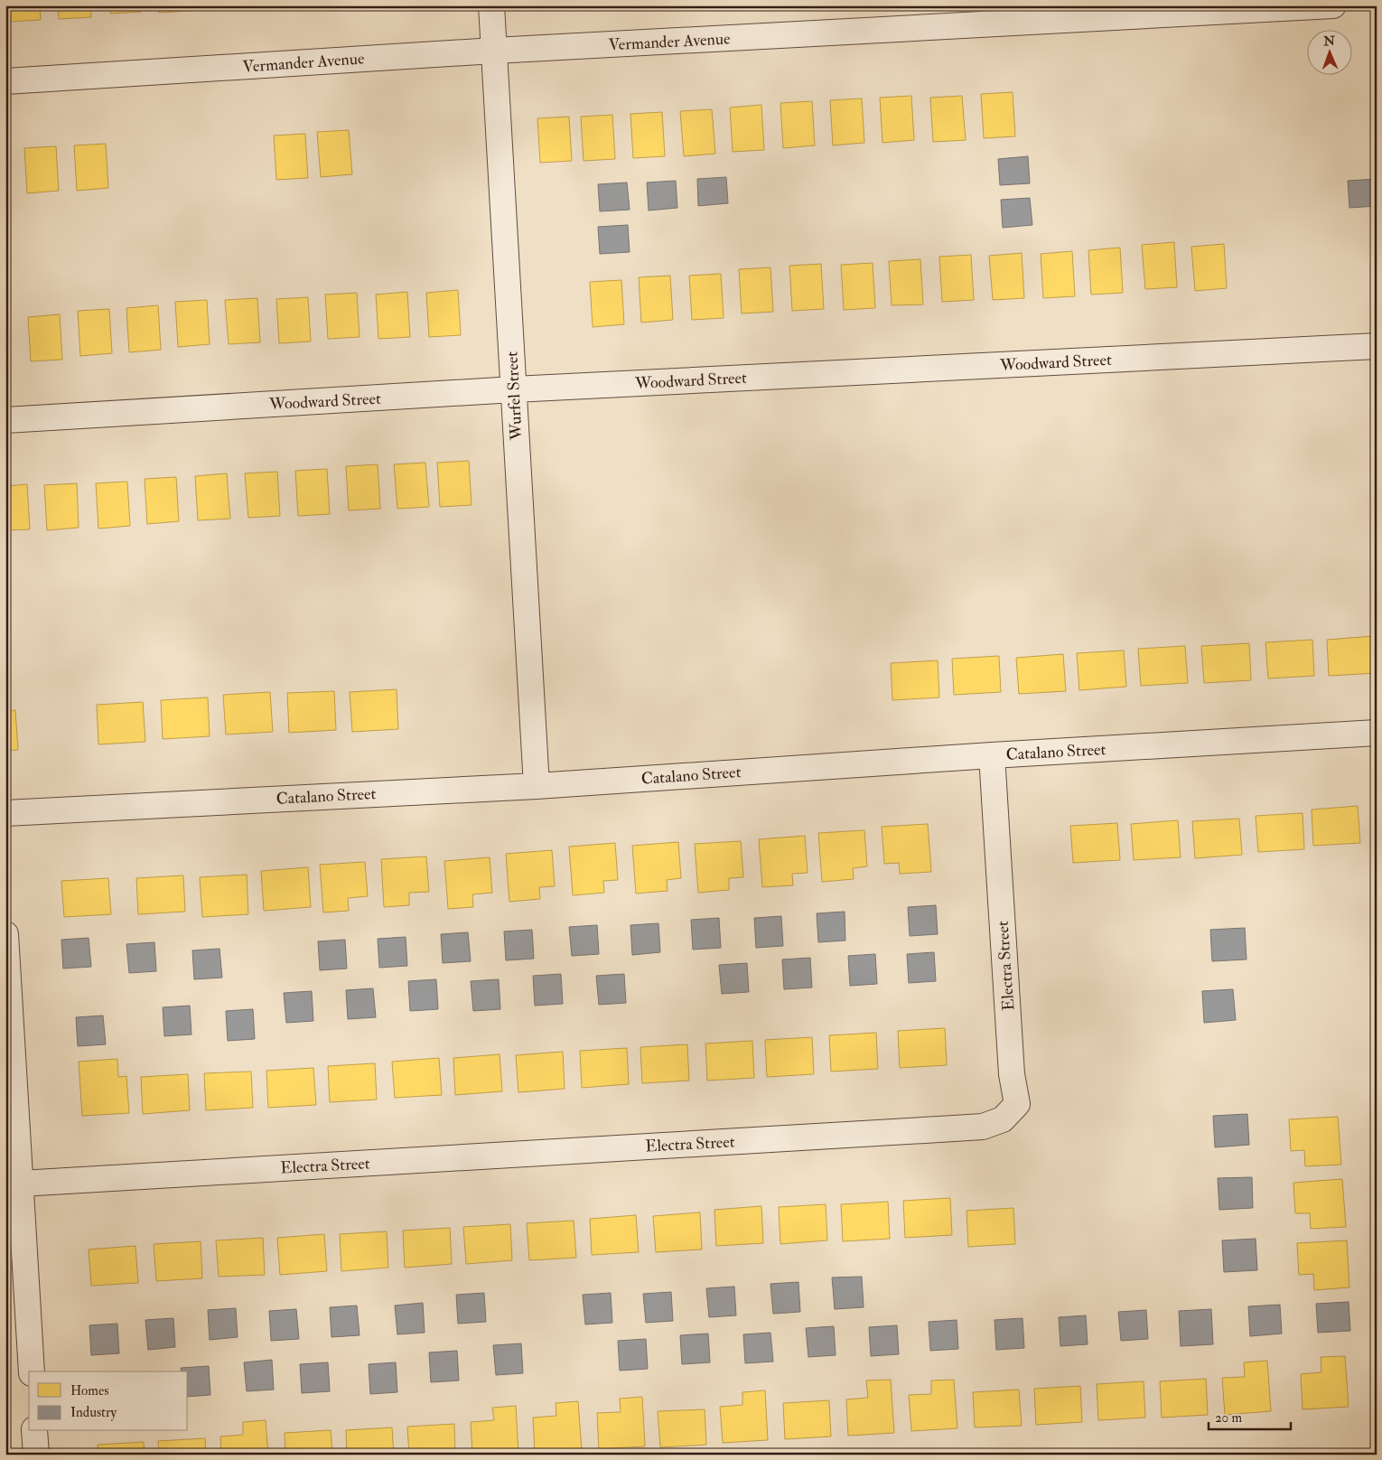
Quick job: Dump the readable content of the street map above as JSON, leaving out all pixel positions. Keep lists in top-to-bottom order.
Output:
{
  "streets": {
    "street": [
      "Vermander Avenue",
      "Woodward Street",
      "Wurfel Street",
      "Catalano Street",
      "Electra Street"
    ]
  },
  "crossings": [
    ["Vermander Avenue", "Wurfel Street"],
    ["Woodward Street", "Wurfel Street"],
    ["Wurfel Street", "Catalano Street"],
    ["Catalano Street", "Electra Street"]
  ],
  "legend": ["Homes", "Industry"],
  "scale_bar": "20 m",
  "north": "top"
}
